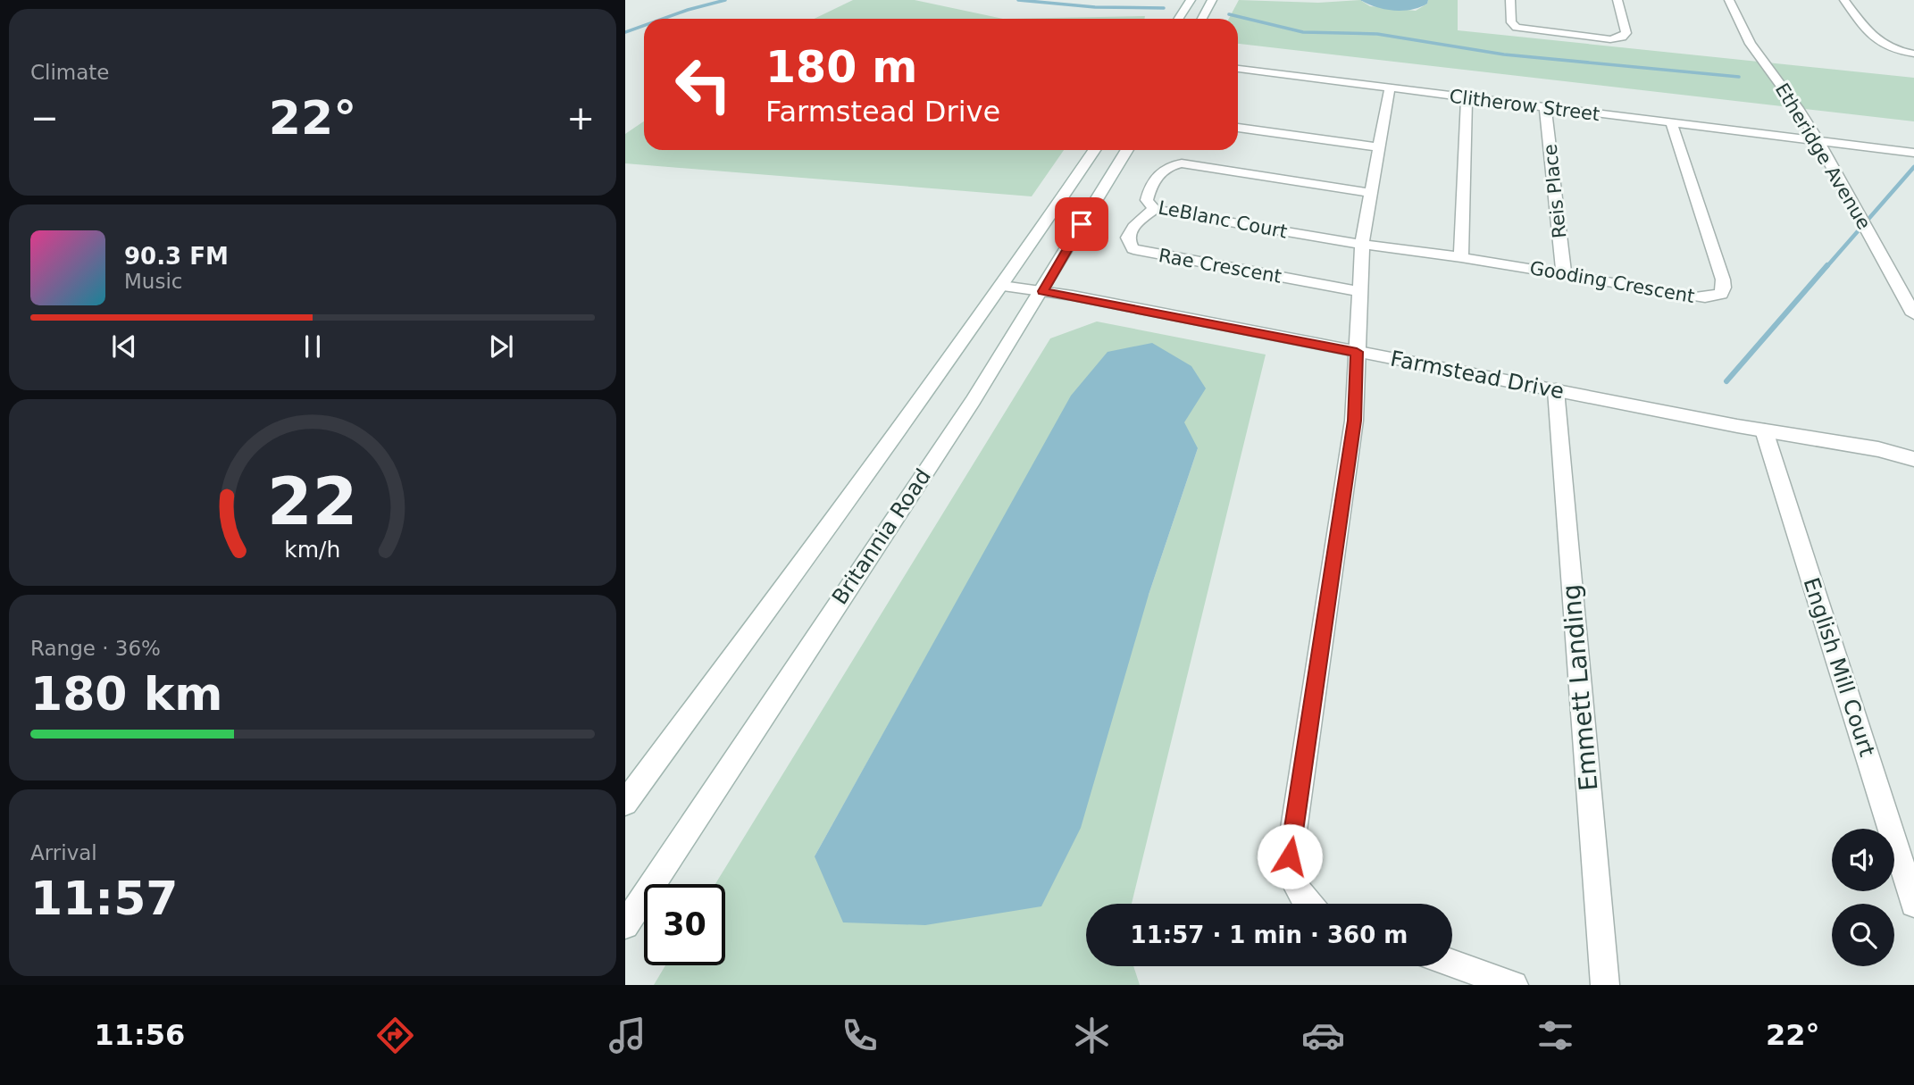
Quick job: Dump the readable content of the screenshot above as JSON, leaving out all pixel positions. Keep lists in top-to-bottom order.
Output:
{
  "streets": {
    "street": [
      "Clitherow Street",
      "Etheridge Avenue",
      "Reis Place",
      "LeBlanc Court",
      "Rae Crescent",
      "Gooding Crescent",
      "Farmstead Drive",
      "Britannia Road",
      "English Mill Court",
      "Emmett Landing"
    ]
  },
  "crossings": [
    ["Clitherow Street", "Etheridge Avenue"],
    ["Clitherow Street", "Reis Place"],
    ["Clitherow Street", "Gooding Crescent"],
    ["Reis Place", "Gooding Crescent"],
    ["LeBlanc Court", "Rae Crescent"],
    ["LeBlanc Court", "Gooding Crescent"],
    ["Farmstead Drive", "Britannia Road"],
    ["Farmstead Drive", "English Mill Court"],
    ["Farmstead Drive", "Emmett Landing"]
  ],
  "page": {
    "tile": [
      "Climate",
      ["Range · 36%", "180 km"],
      ["Arrival", "11:57"]
    ],
    "turn": ["180 m", "Farmstead Drive"],
    "heat": ["−", "22°", "+"],
    "song": ["90.3 FM", "Music"],
    "limit": "30",
    "trip": "11:57 · 1 min · 360 m",
    "tabs": ["11:56", "22°"],
    "gauge": ["22", "km/h"]
  }
}
